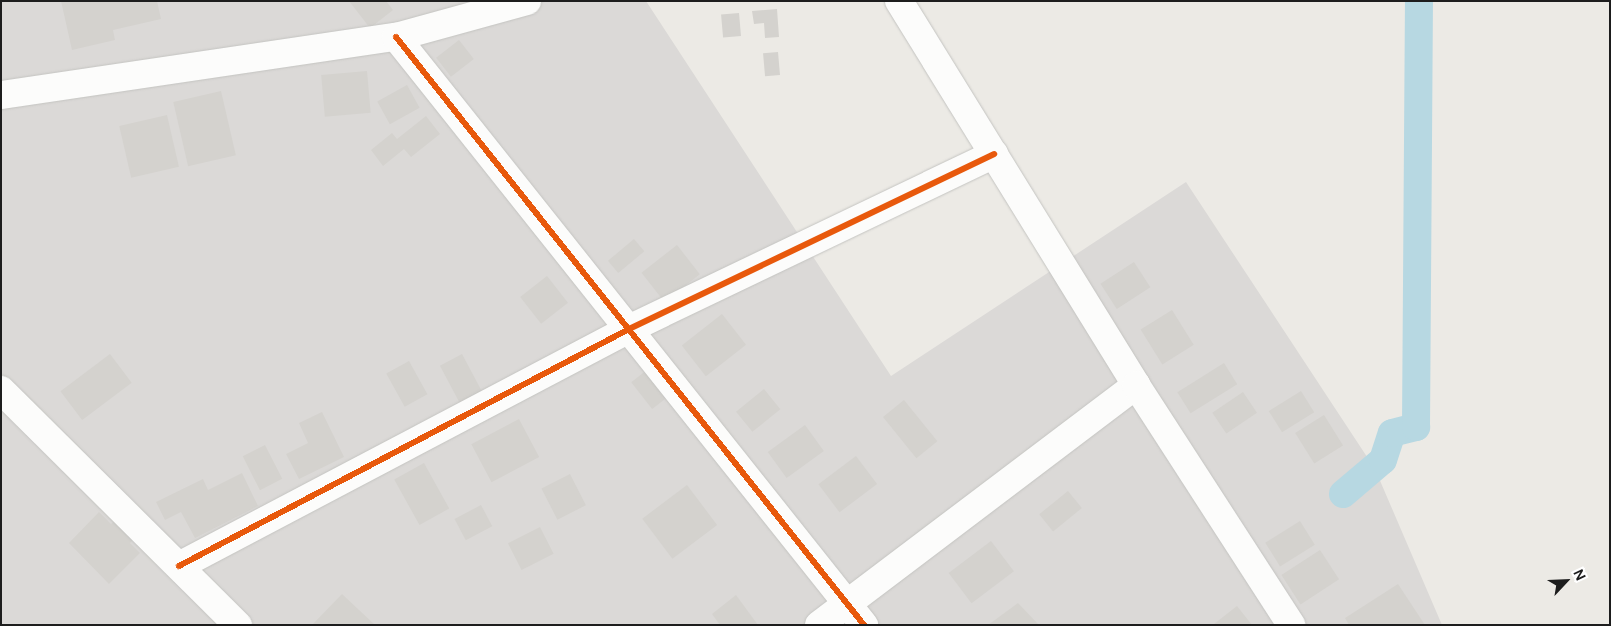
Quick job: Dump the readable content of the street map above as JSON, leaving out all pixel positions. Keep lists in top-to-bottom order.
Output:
{
  "north": "top right"
}
